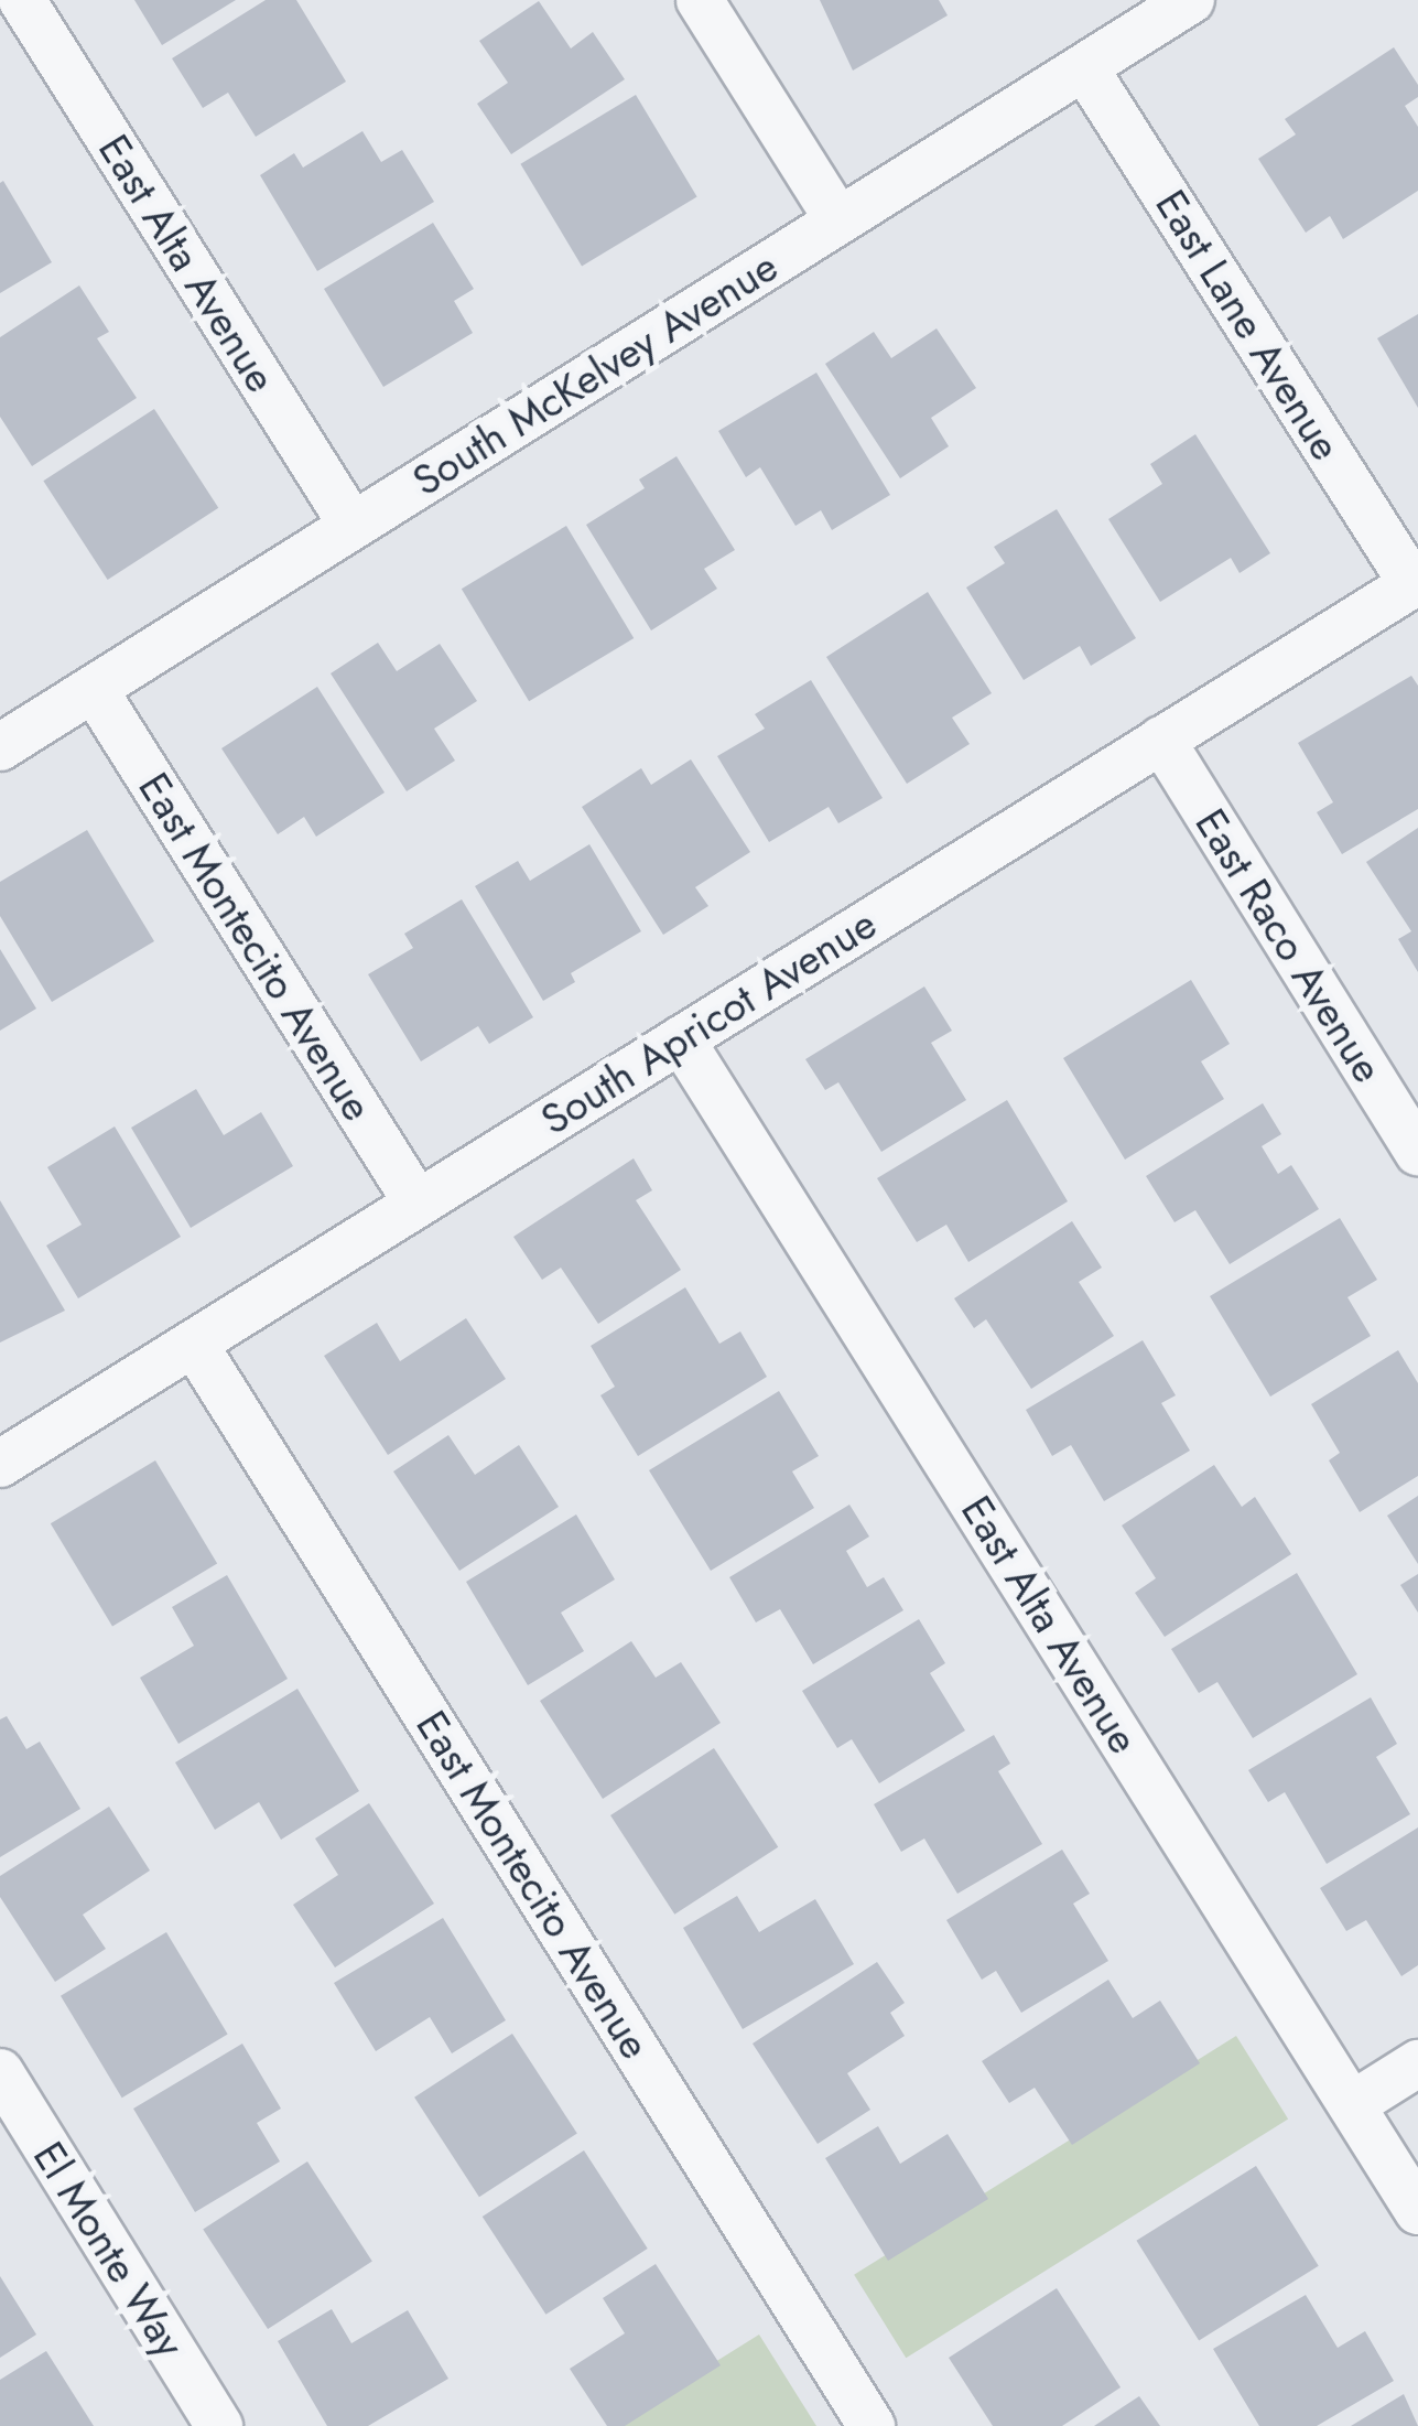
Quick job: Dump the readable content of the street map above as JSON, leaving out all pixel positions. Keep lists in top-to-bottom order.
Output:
{
  "streets": {
    "street": [
      "East Alta Avenue",
      "East Lane Avenue",
      "South McKelvey Avenue",
      "East Raco Avenue",
      "East Montecito Avenue",
      "South Apricot Avenue",
      "El Monte Way"
    ]
  },
  "crossings": [
    ["East Alta Avenue", "South McKelvey Avenue"],
    ["East Alta Avenue", "South Apricot Avenue"],
    ["East Lane Avenue", "South McKelvey Avenue"],
    ["East Lane Avenue", "South Apricot Avenue"],
    ["South McKelvey Avenue", "East Montecito Avenue"],
    ["East Raco Avenue", "South Apricot Avenue"],
    ["East Montecito Avenue", "South Apricot Avenue"]
  ]
}
